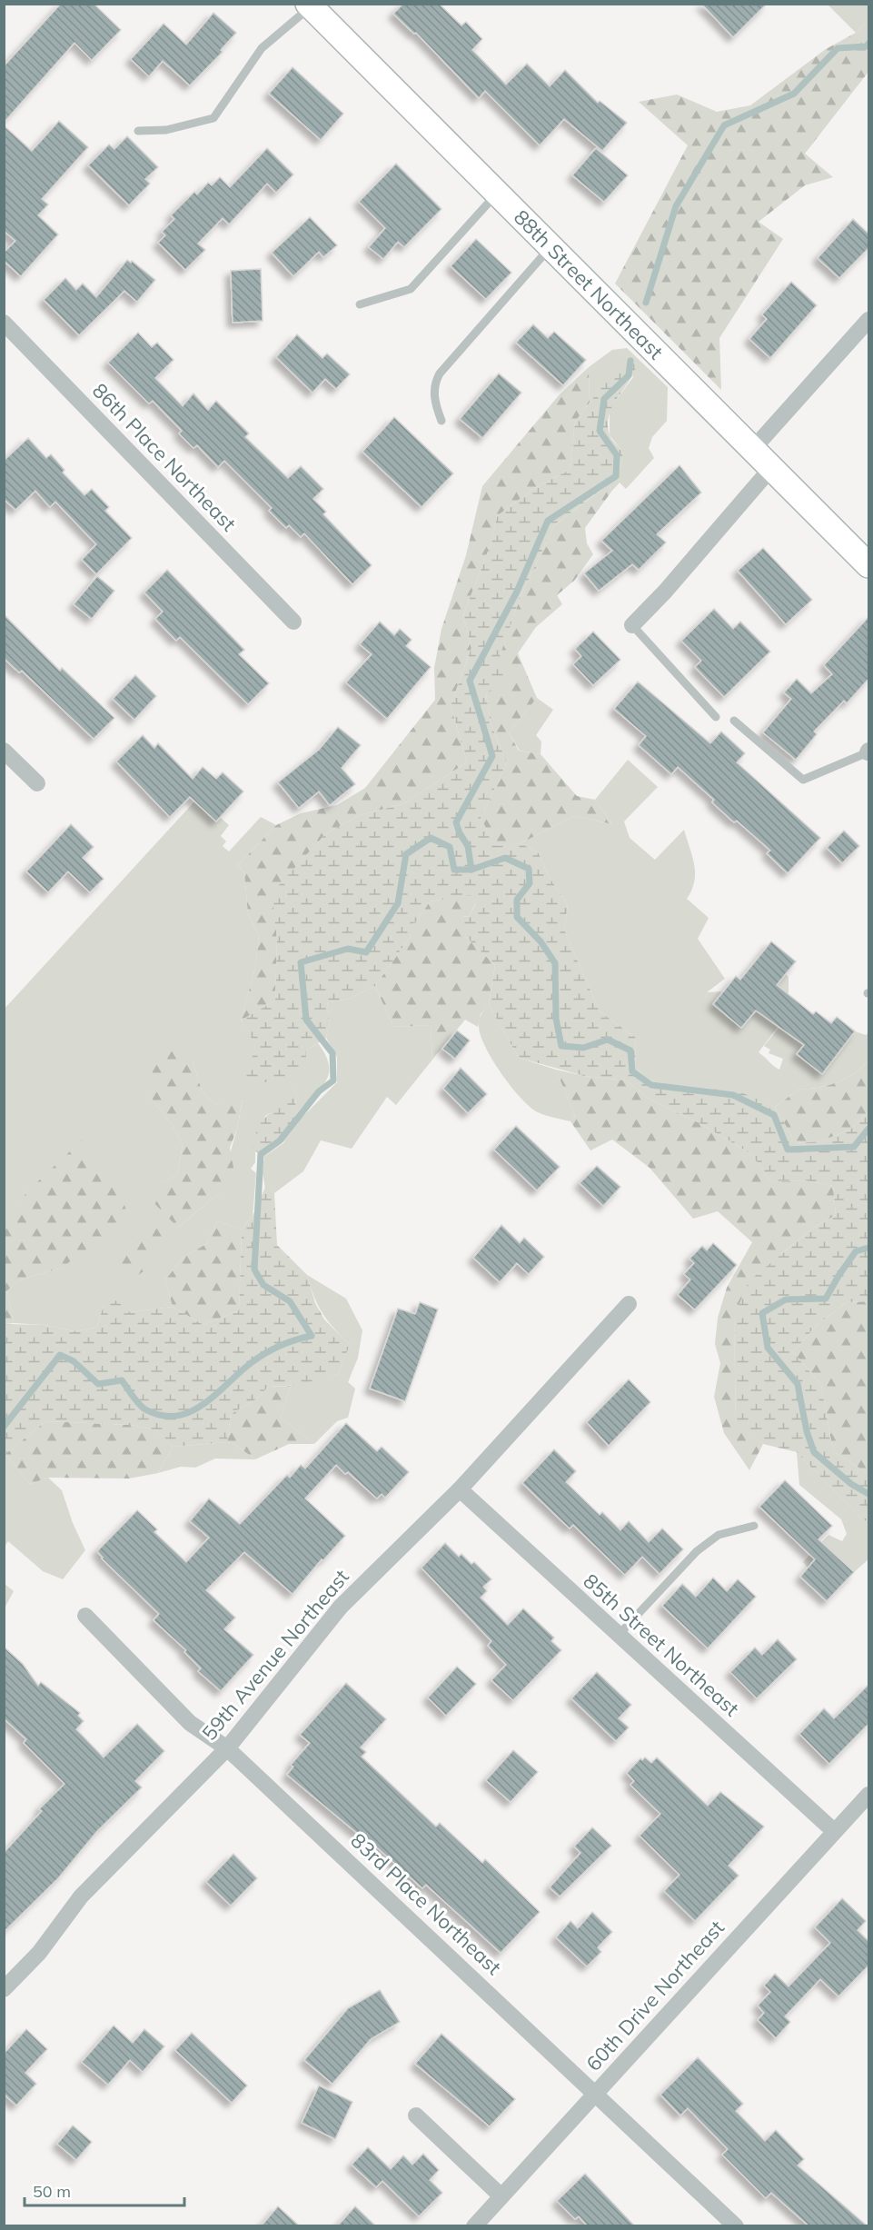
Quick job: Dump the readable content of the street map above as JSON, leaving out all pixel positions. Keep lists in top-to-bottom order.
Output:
{
  "streets": {
    "main road": ["88th Street Northeast"],
    "street": [
      "86th Place Northeast",
      "85th Street Northeast",
      "59th Avenue Northeast",
      "83rd Place Northeast",
      "60th Drive Northeast"
    ]
  },
  "crossings": [
    ["85th Street Northeast", "59th Avenue Northeast"],
    ["85th Street Northeast", "60th Drive Northeast"],
    ["59th Avenue Northeast", "83rd Place Northeast"],
    ["83rd Place Northeast", "60th Drive Northeast"]
  ],
  "scale_bar": "50 m"
}
